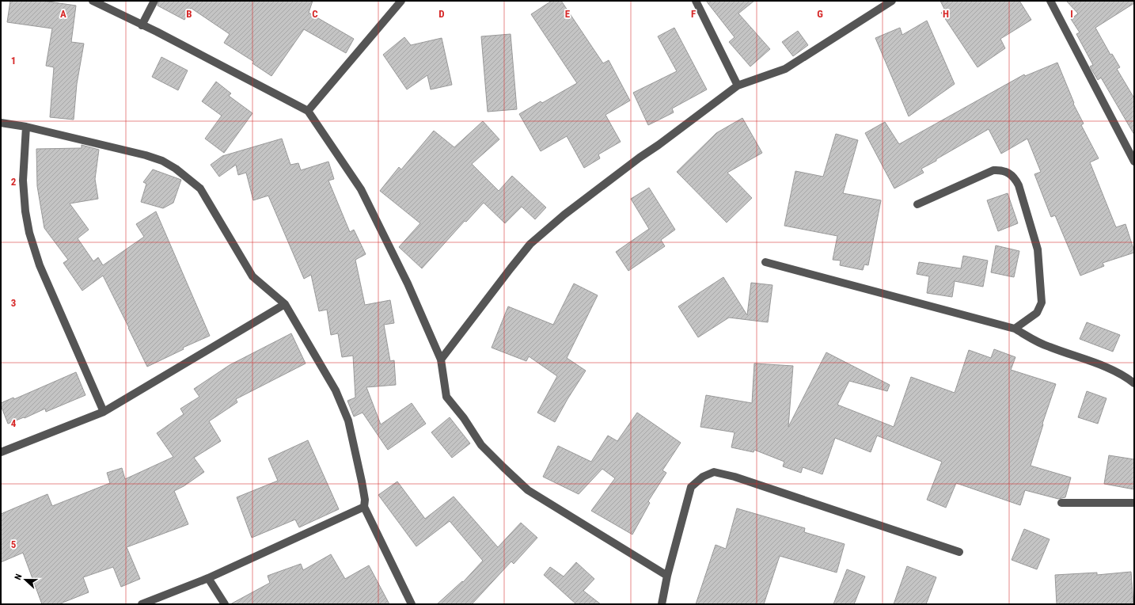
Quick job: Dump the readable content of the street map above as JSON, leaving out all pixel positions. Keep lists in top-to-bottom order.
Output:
{
  "north": "left",
  "grid": {
    "columns": [
      "A",
      "B",
      "C",
      "D",
      "E",
      "F",
      "G",
      "H",
      "I"
    ],
    "rows": [
      "1",
      "2",
      "3",
      "4",
      "5"
    ]
  }
}
